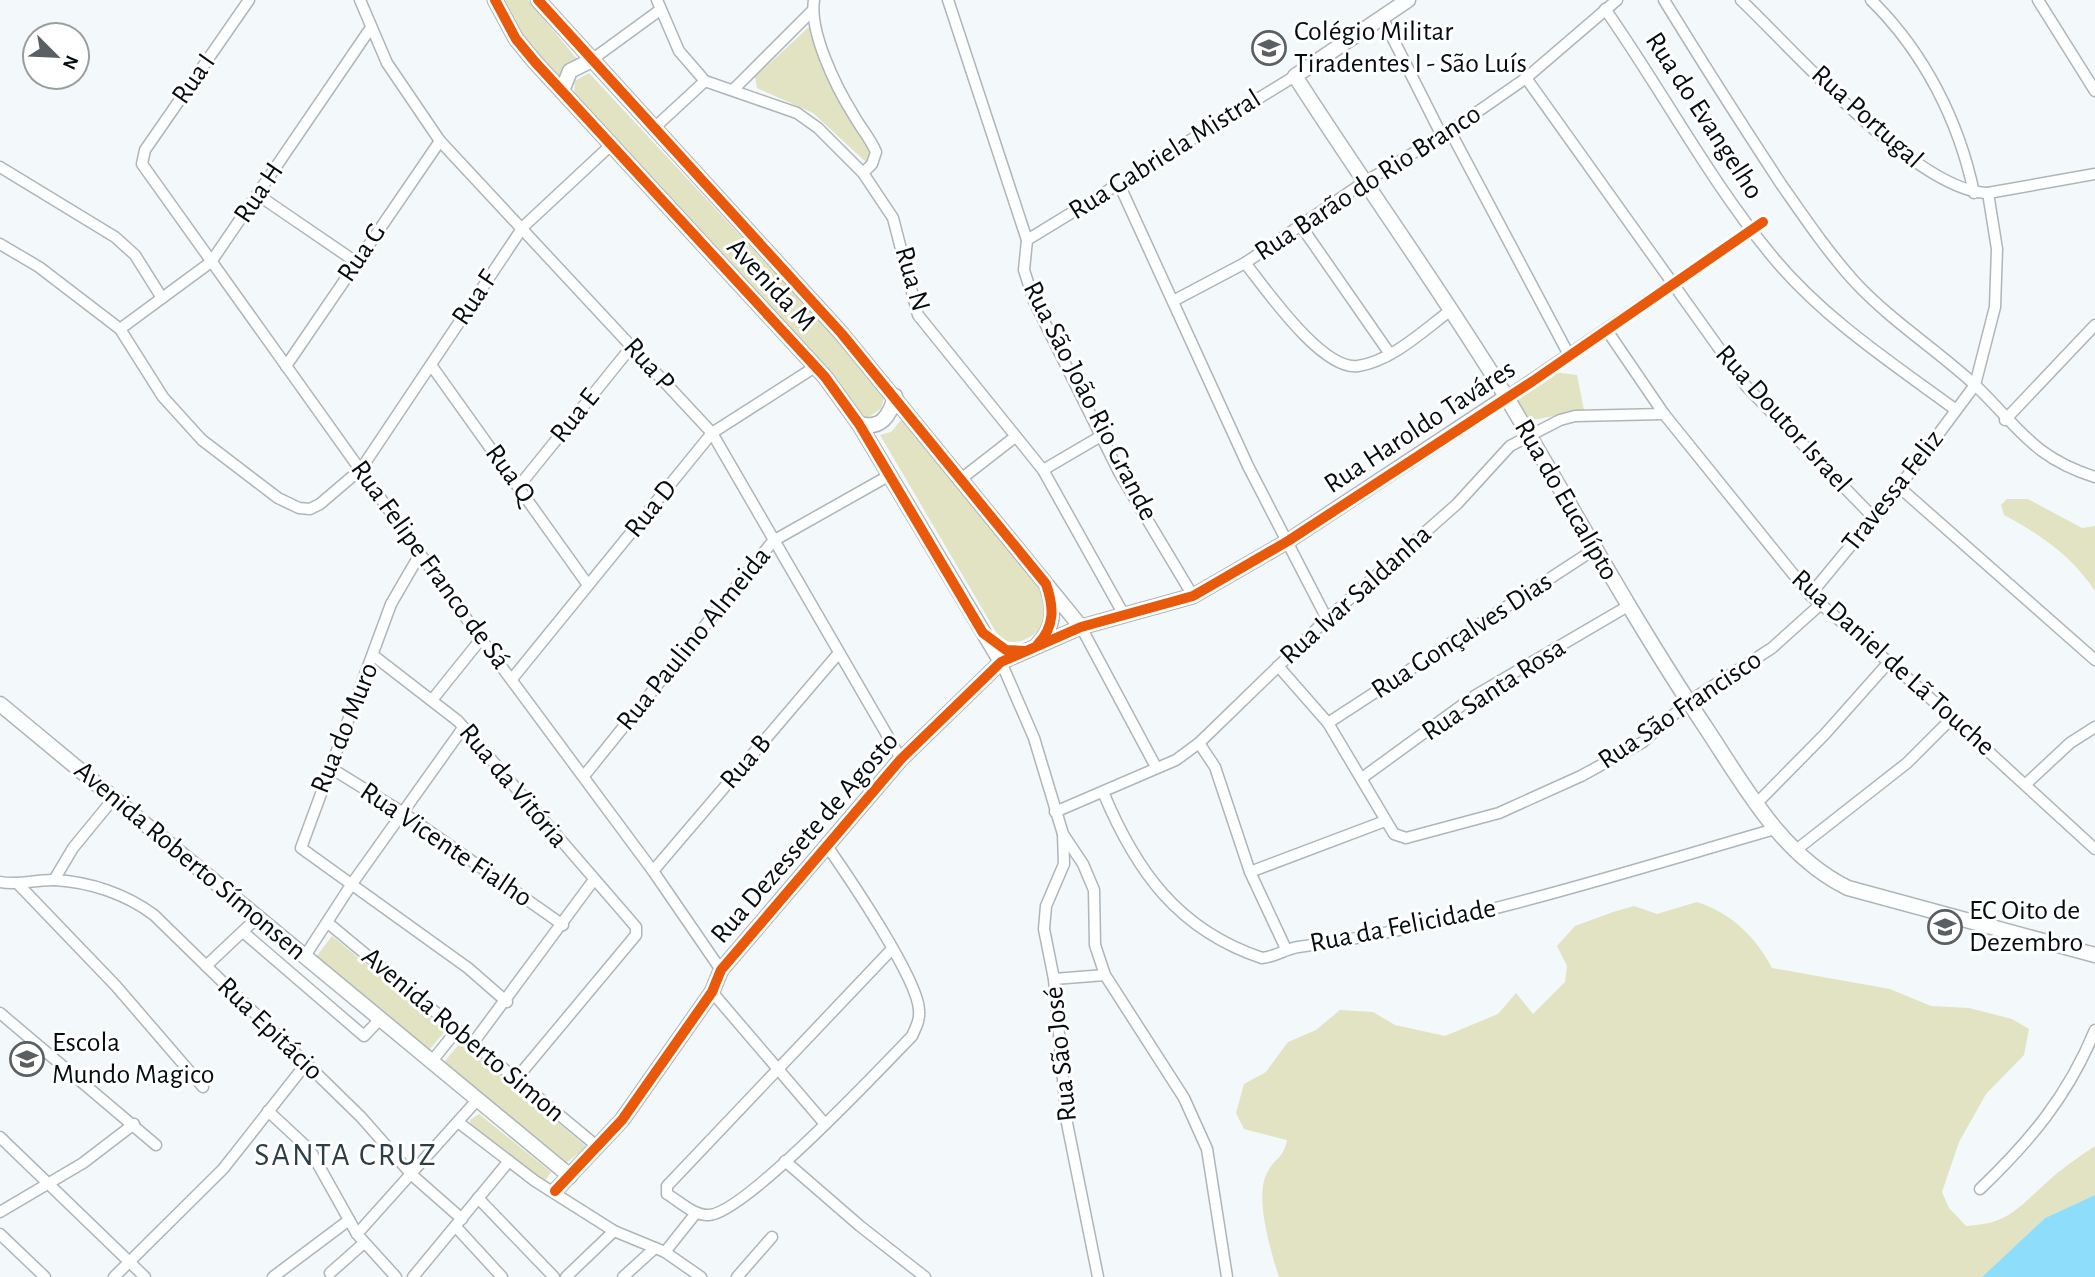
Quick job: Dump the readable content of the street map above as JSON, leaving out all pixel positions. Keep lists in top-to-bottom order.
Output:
{
  "streets": {
    "street": [
      "Rua I",
      "Rua do Evangelho",
      "Rua Portugal",
      "Rua Gabriela Mistral",
      "Rua Barão do Rio Branco",
      "Rua H",
      "Rua G",
      "Rua N",
      "Avenida M",
      "Rua F",
      "Rua P",
      "Rua São João Rio Grande",
      "Rua E",
      "Rua Doutor Israel",
      "Rua Haroldo Taváres",
      "Rua Q",
      "Travessa Feliz",
      "Rua do Eucalípto",
      "Rua D",
      "Rua Felipe Franco de Sá",
      "Rua Ivar Saldanha",
      "Rua Gonçalves Dias",
      "Rua Paulino Almeida",
      "Rua Daniel de Lã Touche",
      "Rua Santa Rosa",
      "Rua São Francisco",
      "Rua do Muro",
      "Rua B",
      "Rua da Vitória",
      "Rua Dezessete de Agosto",
      "Rua Vicente Fialho",
      "Avenida Roberto Símonsen",
      "Rua da Felicidade",
      "Rua Epitácio",
      "Avenida Roberto Simon",
      "Rua São José"
    ]
  },
  "crossings": [
    ["Rua I", "Rua Felipe Franco de Sá"],
    ["Rua do Evangelho", "Rua Barão do Rio Branco"],
    ["Rua do Evangelho", "Rua Haroldo Taváres"],
    ["Rua do Evangelho", "Travessa Feliz"],
    ["Rua Gabriela Mistral", "Rua São João Rio Grande"],
    ["Rua Gabriela Mistral", "Rua do Eucalípto"],
    ["Rua Barão do Rio Branco", "Rua Doutor Israel"],
    ["Rua Barão do Rio Branco", "Rua do Eucalípto"],
    ["Rua H", "Rua F"],
    ["Rua H", "Rua P"],
    ["Rua H", "Rua Felipe Franco de Sá"],
    ["Rua G", "Rua P"],
    ["Rua G", "Rua Felipe Franco de Sá"],
    ["Rua N", "Rua Haroldo Taváres"],
    ["Avenida M", "Rua F"],
    ["Avenida M", "Rua Haroldo Taváres"],
    ["Avenida M", "Rua D"],
    ["Avenida M", "Rua Paulino Almeida"],
    ["Avenida M", "Rua Dezessete de Agosto"],
    ["Rua F", "Rua P"],
    ["Rua F", "Rua Q"],
    ["Rua F", "Rua Felipe Franco de Sá"],
    ["Rua P", "Rua E"],
    ["Rua P", "Rua D"],
    ["Rua P", "Rua Paulino Almeida"],
    ["Rua P", "Rua B"],
    ["Rua P", "Rua Dezessete de Agosto"],
    ["Rua São João Rio Grande", "Rua Haroldo Taváres"],
    ["Rua E", "Rua Q"],
    ["Rua Doutor Israel", "Rua Haroldo Taváres"],
    ["Rua Doutor Israel", "Travessa Feliz"],
    ["Rua Haroldo Taváres", "Rua do Eucalípto"],
    ["Rua Haroldo Taváres", "Rua Daniel de Lã Touche"],
    ["Rua Haroldo Taváres", "Rua Dezessete de Agosto"],
    ["Rua Q", "Rua D"],
    ["Travessa Feliz", "Rua Daniel de Lã Touche"],
    ["Rua do Eucalípto", "Rua Ivar Saldanha"],
    ["Rua do Eucalípto", "Rua Gonçalves Dias"],
    ["Rua do Eucalípto", "Rua Santa Rosa"],
    ["Rua do Eucalípto", "Rua São Francisco"],
    ["Rua do Eucalípto", "Rua da Felicidade"],
    ["Rua D", "Rua Felipe Franco de Sá"],
    ["Rua Felipe Franco de Sá", "Rua Paulino Almeida"],
    ["Rua Felipe Franco de Sá", "Rua do Muro"],
    ["Rua Felipe Franco de Sá", "Rua B"],
    ["Rua Felipe Franco de Sá", "Rua Dezessete de Agosto"],
    ["Rua Ivar Saldanha", "Rua Daniel de Lã Touche"],
    ["Rua Ivar Saldanha", "Rua da Felicidade"],
    ["Rua Daniel de Lã Touche", "Rua São Francisco"],
    ["Rua do Muro", "Rua da Vitória"],
    ["Rua do Muro", "Rua Vicente Fialho"],
    ["Rua da Vitória", "Avenida Roberto Simon"],
    ["Rua Dezessete de Agosto", "Avenida Roberto Símonsen"],
    ["Rua Dezessete de Agosto", "Avenida Roberto Simon"]
  ],
  "districts": ["SANTA CRUZ"],
  "places": {
    "school or university": ["Colégio Militar Tiradentes I - São Luís", "EC Oito de Dezembro", "Escola Mundo Magico"]
  },
  "north": "bottom right"
}
